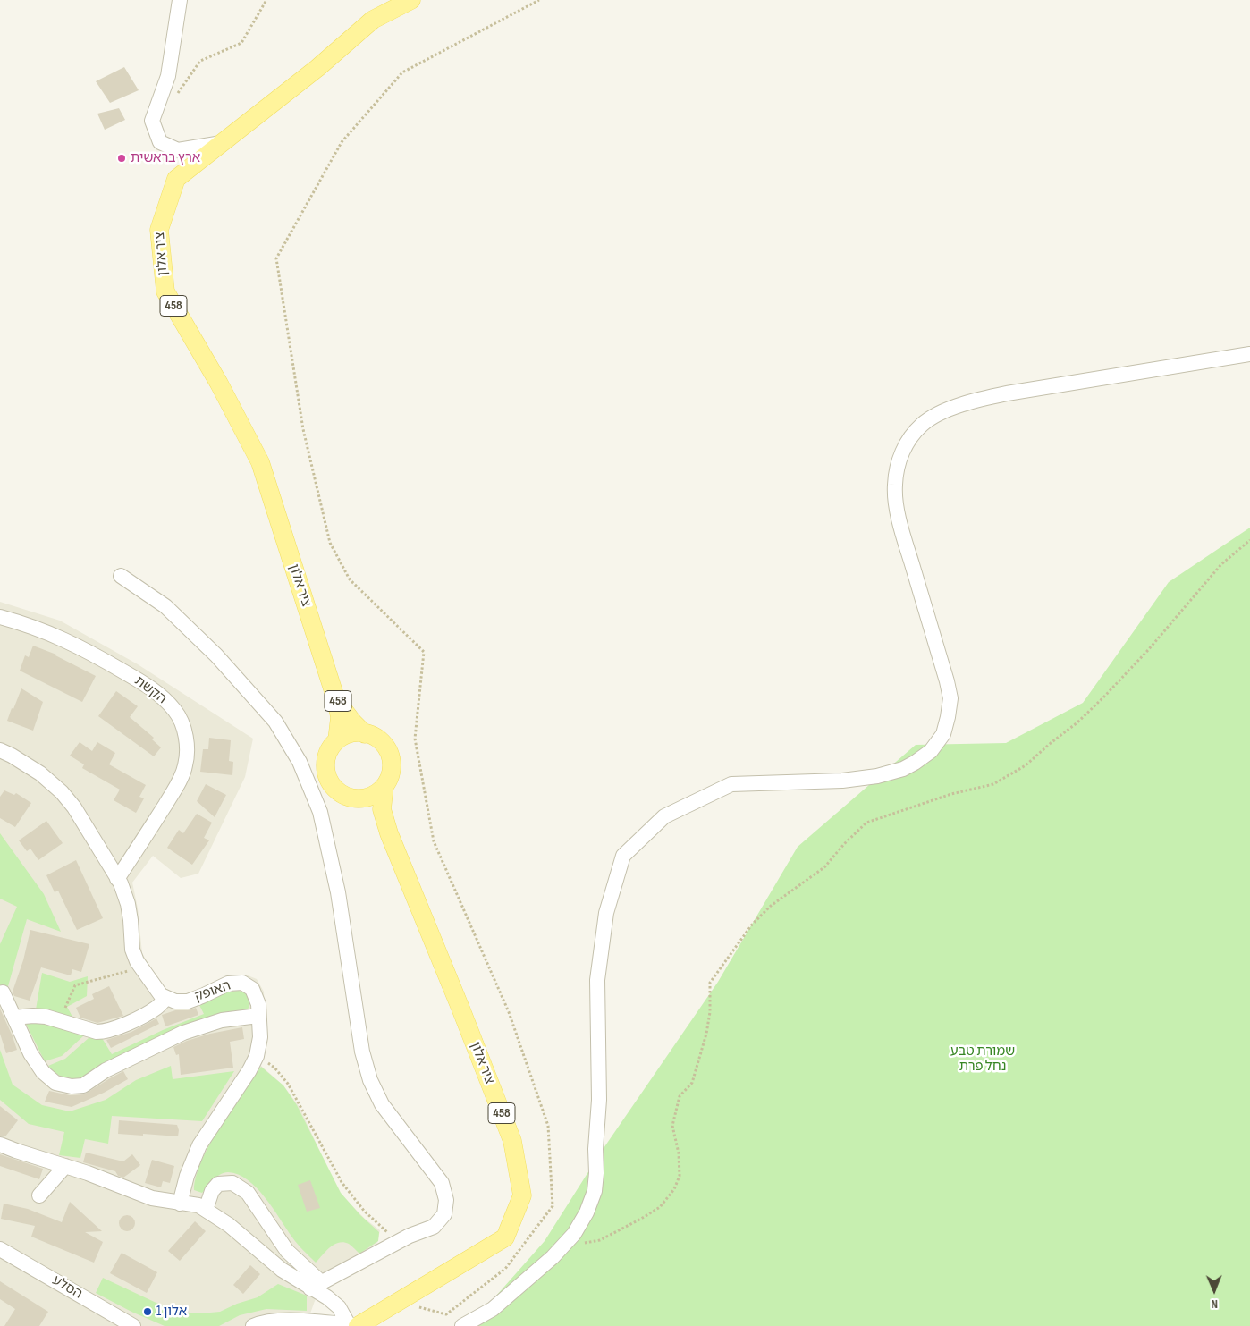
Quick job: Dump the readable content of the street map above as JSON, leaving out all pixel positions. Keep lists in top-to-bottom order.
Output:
{
  "streets": {
    "main road": ["ציר אלון", "458"],
    "street": ["הקשת", "האופק", "הסלע"]
  },
  "parks": ["שמורת טבע נחל פרת"],
  "places": ["ארץ בראשית", "אלון 1"],
  "north": "bottom"
}
